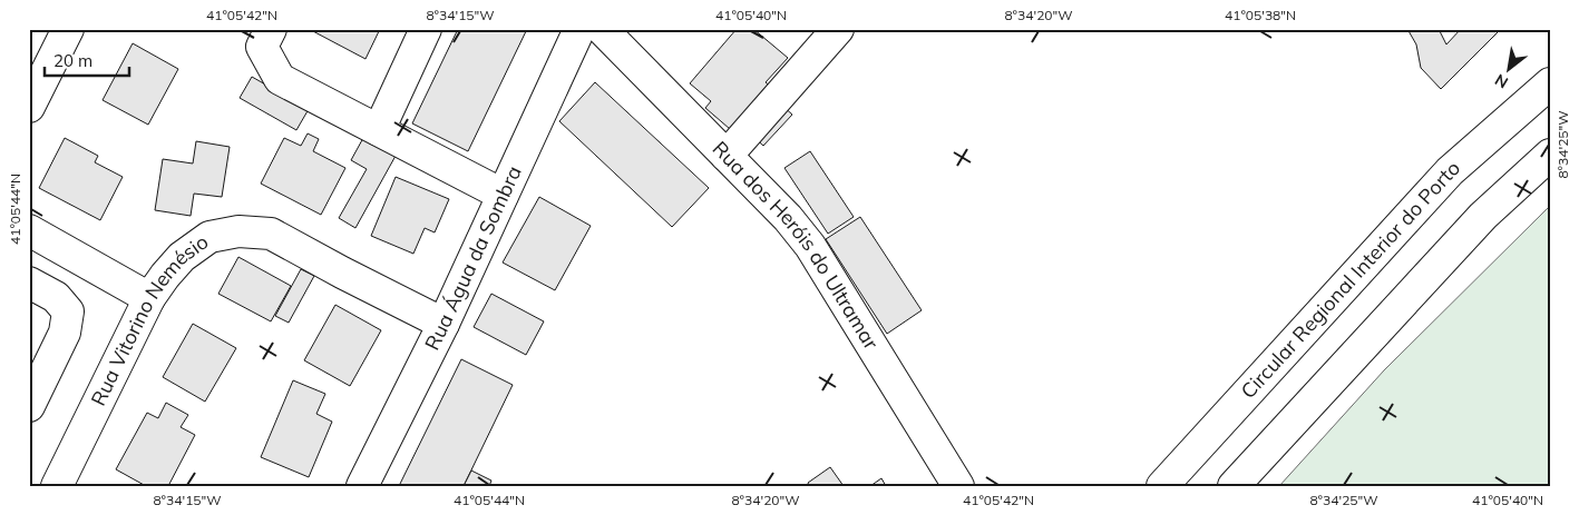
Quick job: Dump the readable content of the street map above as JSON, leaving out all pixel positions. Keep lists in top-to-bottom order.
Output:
{
  "streets": {
    "main road": [
      "Rua dos Heróis do Ultramar",
      "Rua Água da Sombra",
      "Circular Regional Interior do Porto",
      "Rua Vitorino Nemésio"
    ]
  },
  "crossings": [
    ["Rua Água da Sombra", "Rua Vitorino Nemésio"]
  ],
  "scale_bar": "20 m",
  "north": "bottom left",
  "coordinates": [
    "41°05'42\"N",
    "8°34'15\"W",
    "41°05'40\"N",
    "8°34'20\"W",
    "41°05'38\"N",
    "8°34'25\"W",
    "41°05'44\"N"
  ]
}
